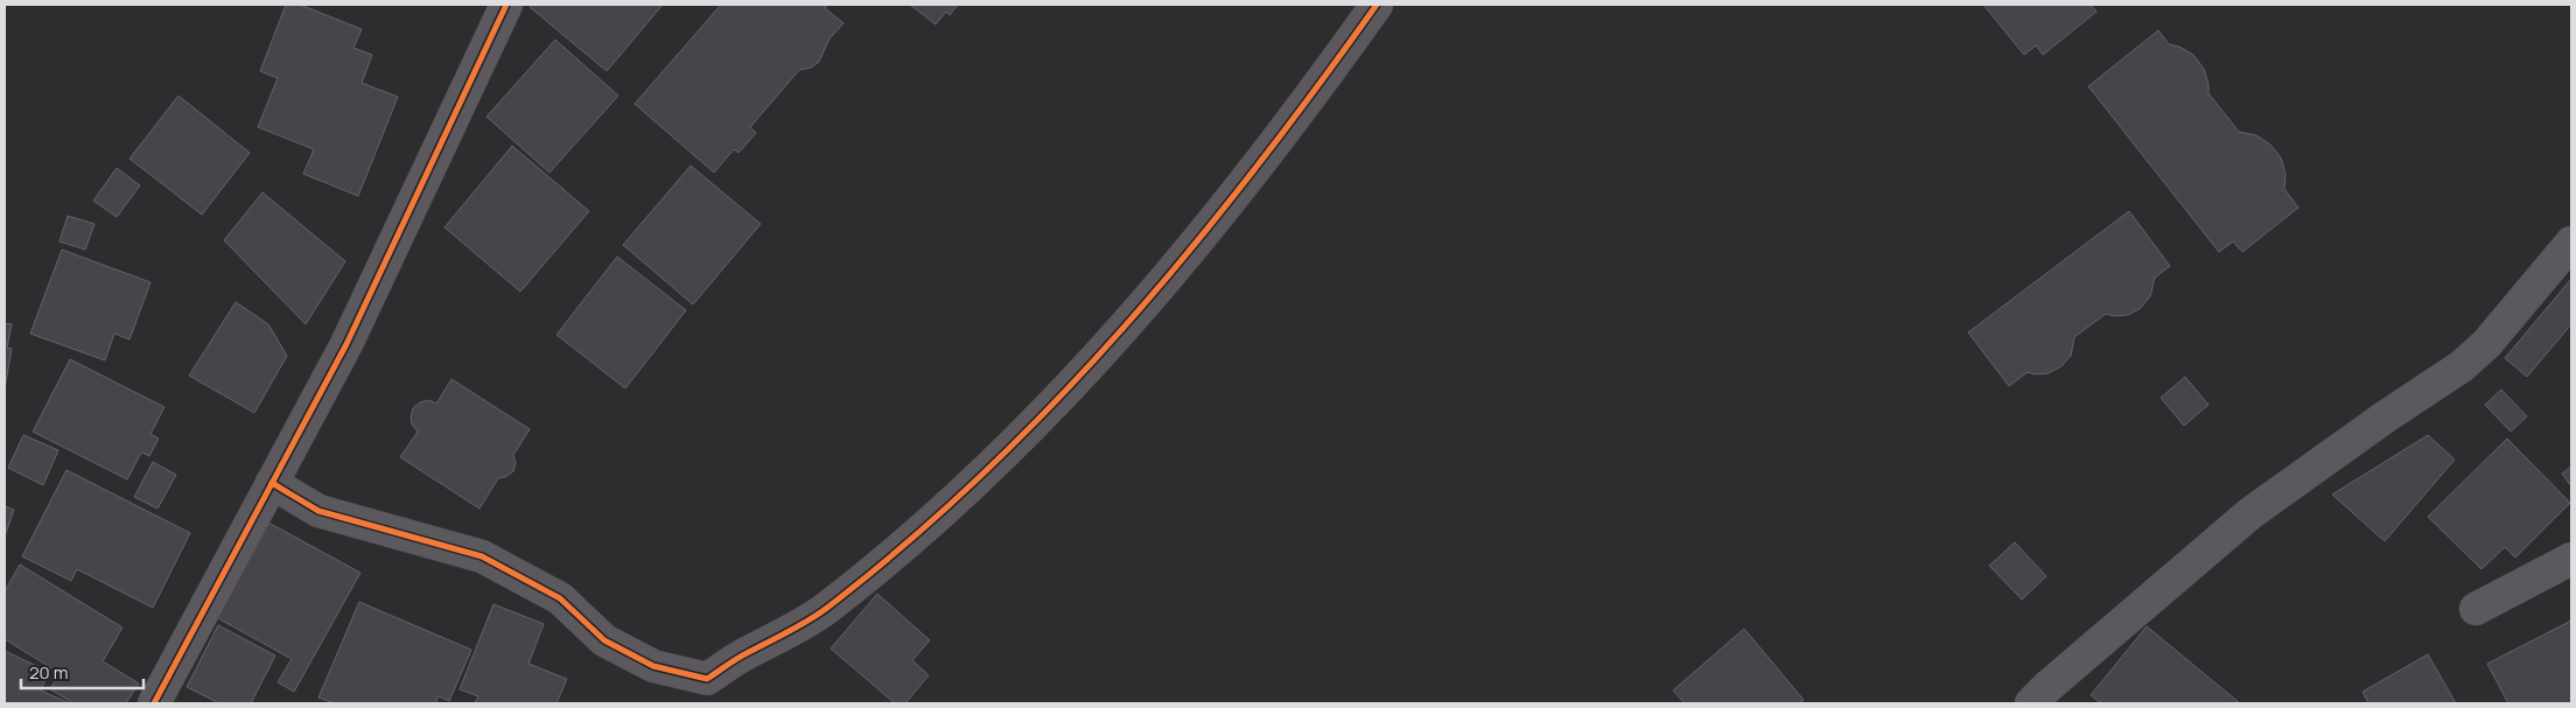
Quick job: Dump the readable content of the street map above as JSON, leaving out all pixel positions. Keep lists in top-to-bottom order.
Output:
{
  "scale_bar": "20 m"
}
